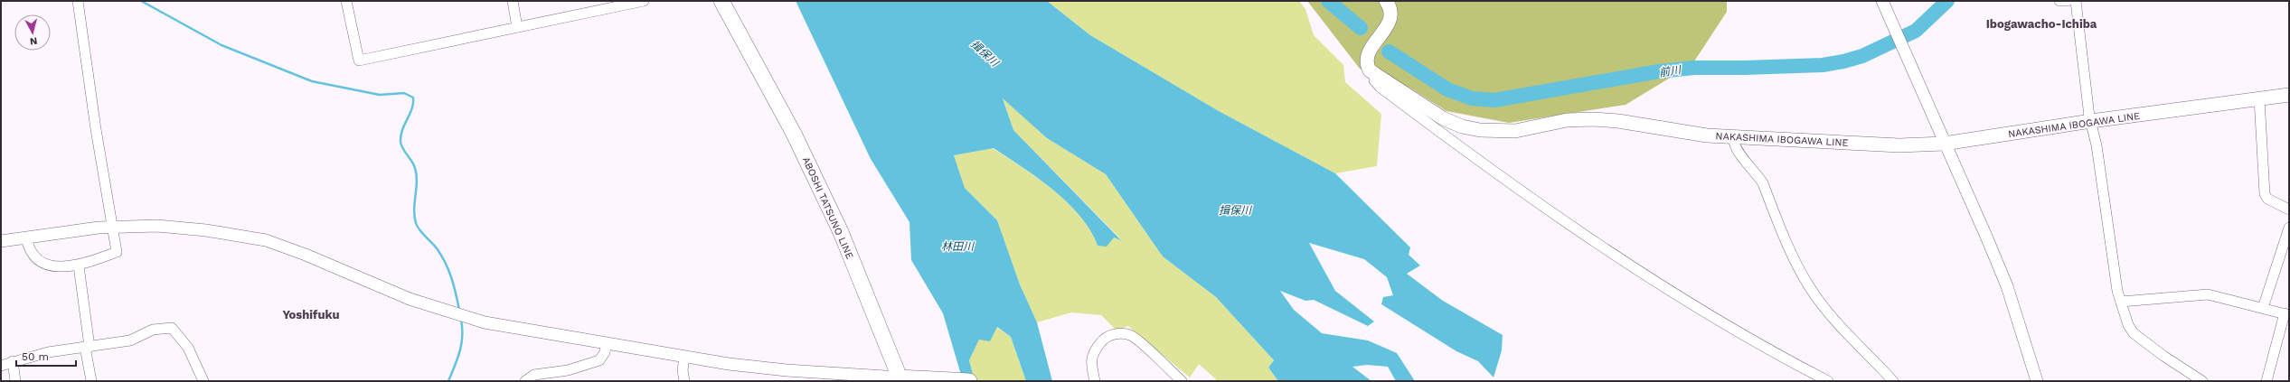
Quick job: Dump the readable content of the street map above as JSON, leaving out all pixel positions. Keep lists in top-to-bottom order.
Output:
{
  "streets": {
    "main road": ["NAKASHIMA IBOGAWA LINE", "ABOSHI TATSUNO LINE"]
  },
  "districts": ["Ibogawacho-Ichiba", "Yoshifuku"],
  "water": ["揖保川", "前川", "林田川"],
  "scale_bar": "50 m",
  "north": "bottom"
}
